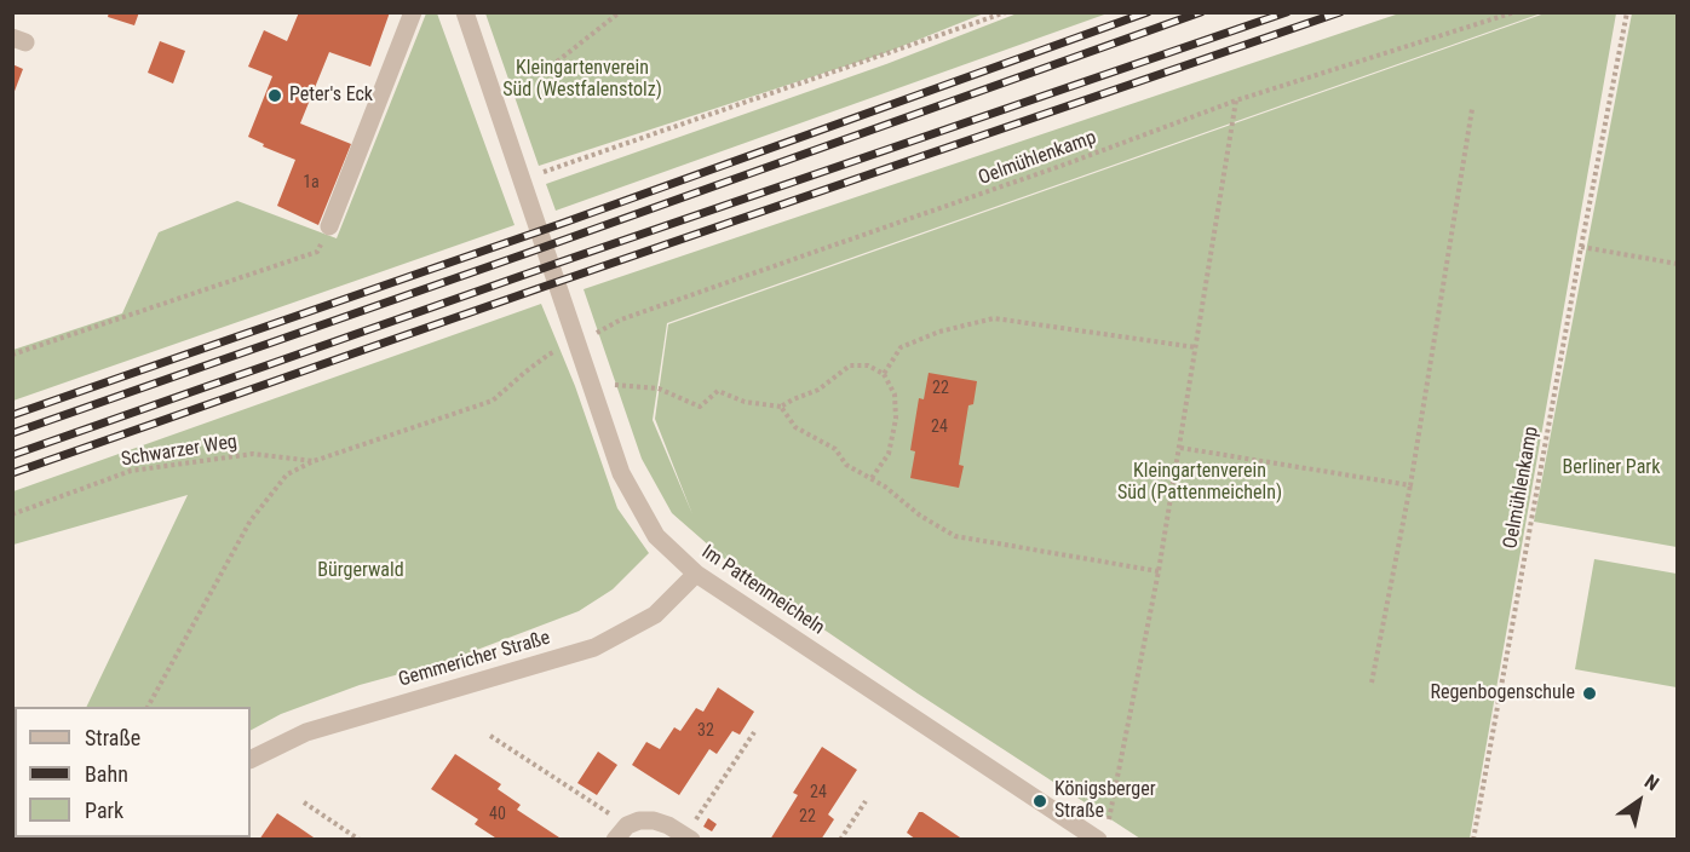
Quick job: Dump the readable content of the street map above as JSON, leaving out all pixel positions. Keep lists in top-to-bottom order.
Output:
{
  "streets": {
    "street": ["Im Pattenmeicheln", "Gemmericher Straße"],
    "path": ["Oelmühlenkamp", "Schwarzer Weg"]
  },
  "crossings": [
    ["Oelmühlenkamp", "Schwarzer Weg"],
    ["Oelmühlenkamp", "Im Pattenmeicheln"],
    ["Im Pattenmeicheln", "Gemmericher Straße"]
  ],
  "parks": [
    "Kleingartenverein Süd (Westfalenstolz)",
    "Berliner Park",
    "Kleingartenverein Süd (Pattenmeicheln)",
    "Bürgerwald"
  ],
  "places": ["Peter's Eck", "Regenbogenschule", "Königsberger Straße"],
  "house_numbers": [
    "1a",
    "22",
    "24",
    "32",
    "24",
    "40",
    "22"
  ],
  "legend": ["Straße", "Bahn", "Park"],
  "north": "top right"
}
